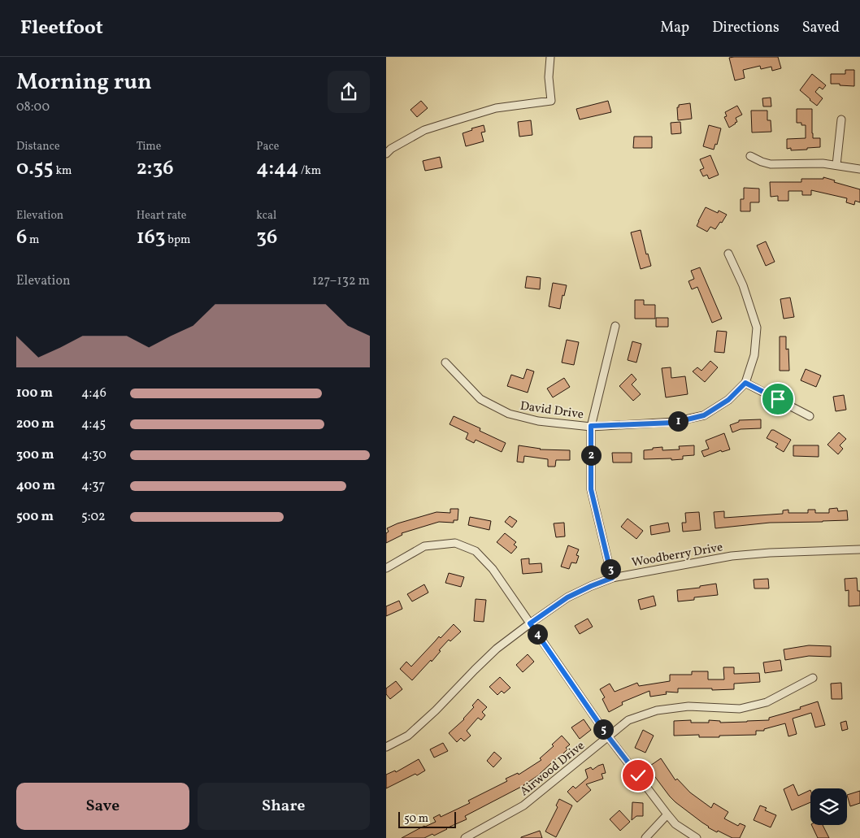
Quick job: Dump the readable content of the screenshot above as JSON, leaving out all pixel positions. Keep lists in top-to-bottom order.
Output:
{
  "streets": {
    "street": ["David Drive", "Woodberry Drive", "Airwood Drive"]
  },
  "scale_bar": "50 m",
  "page": {
    "header": "Fleetfoot",
    "nav": ["Map", "Directions", "Saved"],
    "heading": ["Morning run", "08:00"],
    "stats": [
      ["Distance", "0.55 km"],
      ["Time", "2:36"],
      ["Pace", "4:44 /km"],
      ["Elevation", "6 m"],
      ["Heart rate", "163 bpm"],
      ["kcal", "36"]
    ],
    "chart": ["Elevation", "127–132 m"],
    "list": [
      {
        "name": "100 m",
        "note": "4:46"
      },
      {
        "name": "200 m",
        "note": "4:45"
      },
      {
        "name": "300 m",
        "note": "4:30"
      },
      {
        "name": "400 m",
        "note": "4:37"
      },
      {
        "name": "500 m",
        "note": "5:02"
      }
    ],
    "pins": [
      "1",
      "2",
      "3",
      "4",
      "5"
    ],
    "buttons": ["Save", "Share"],
    "scale": "50 m"
  }
}
